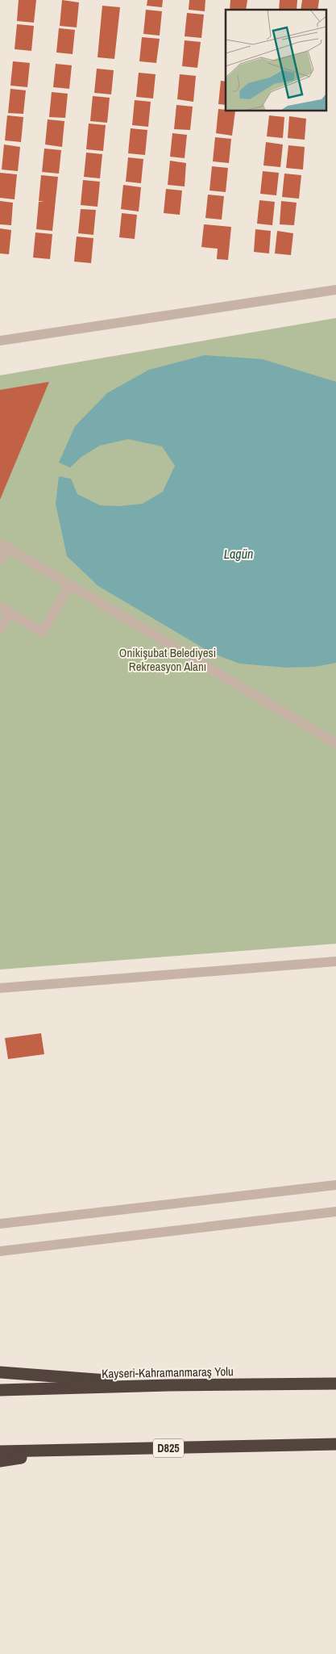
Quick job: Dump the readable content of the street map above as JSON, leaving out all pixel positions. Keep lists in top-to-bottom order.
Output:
{
  "streets": {
    "highway": ["Kayseri-Kahramanmaraş Yolu", "D825"]
  },
  "water": ["Lagün"],
  "parks": ["Onikişubat Belediyesi Rekreasyon Alanı"]
}
